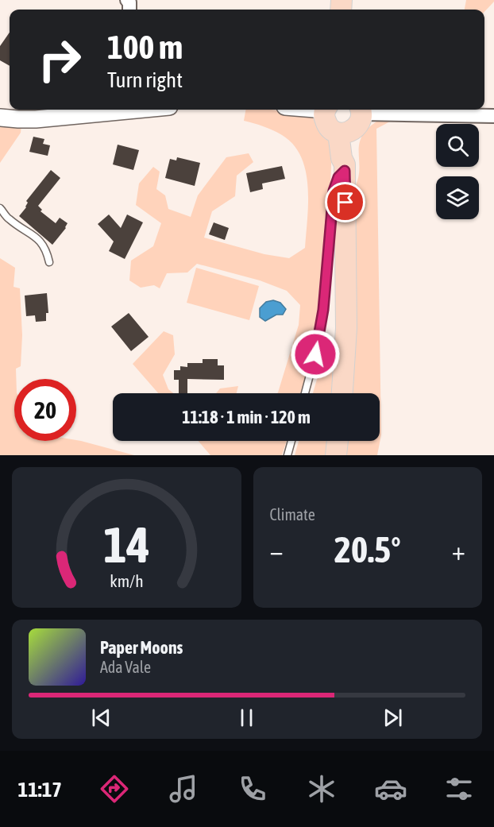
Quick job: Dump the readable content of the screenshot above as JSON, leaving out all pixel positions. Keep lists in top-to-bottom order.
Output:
{
  "page": {
    "turn": ["100 m", "Turn right"],
    "limit": "20",
    "trip": "11:18 · 1 min · 120 m",
    "tile": "Climate",
    "heat": ["−", "20.5°", "+"],
    "song": ["Paper Moons", "Ada Vale"],
    "tabs": "11:17",
    "gauge": ["14", "km/h"]
  }
}
